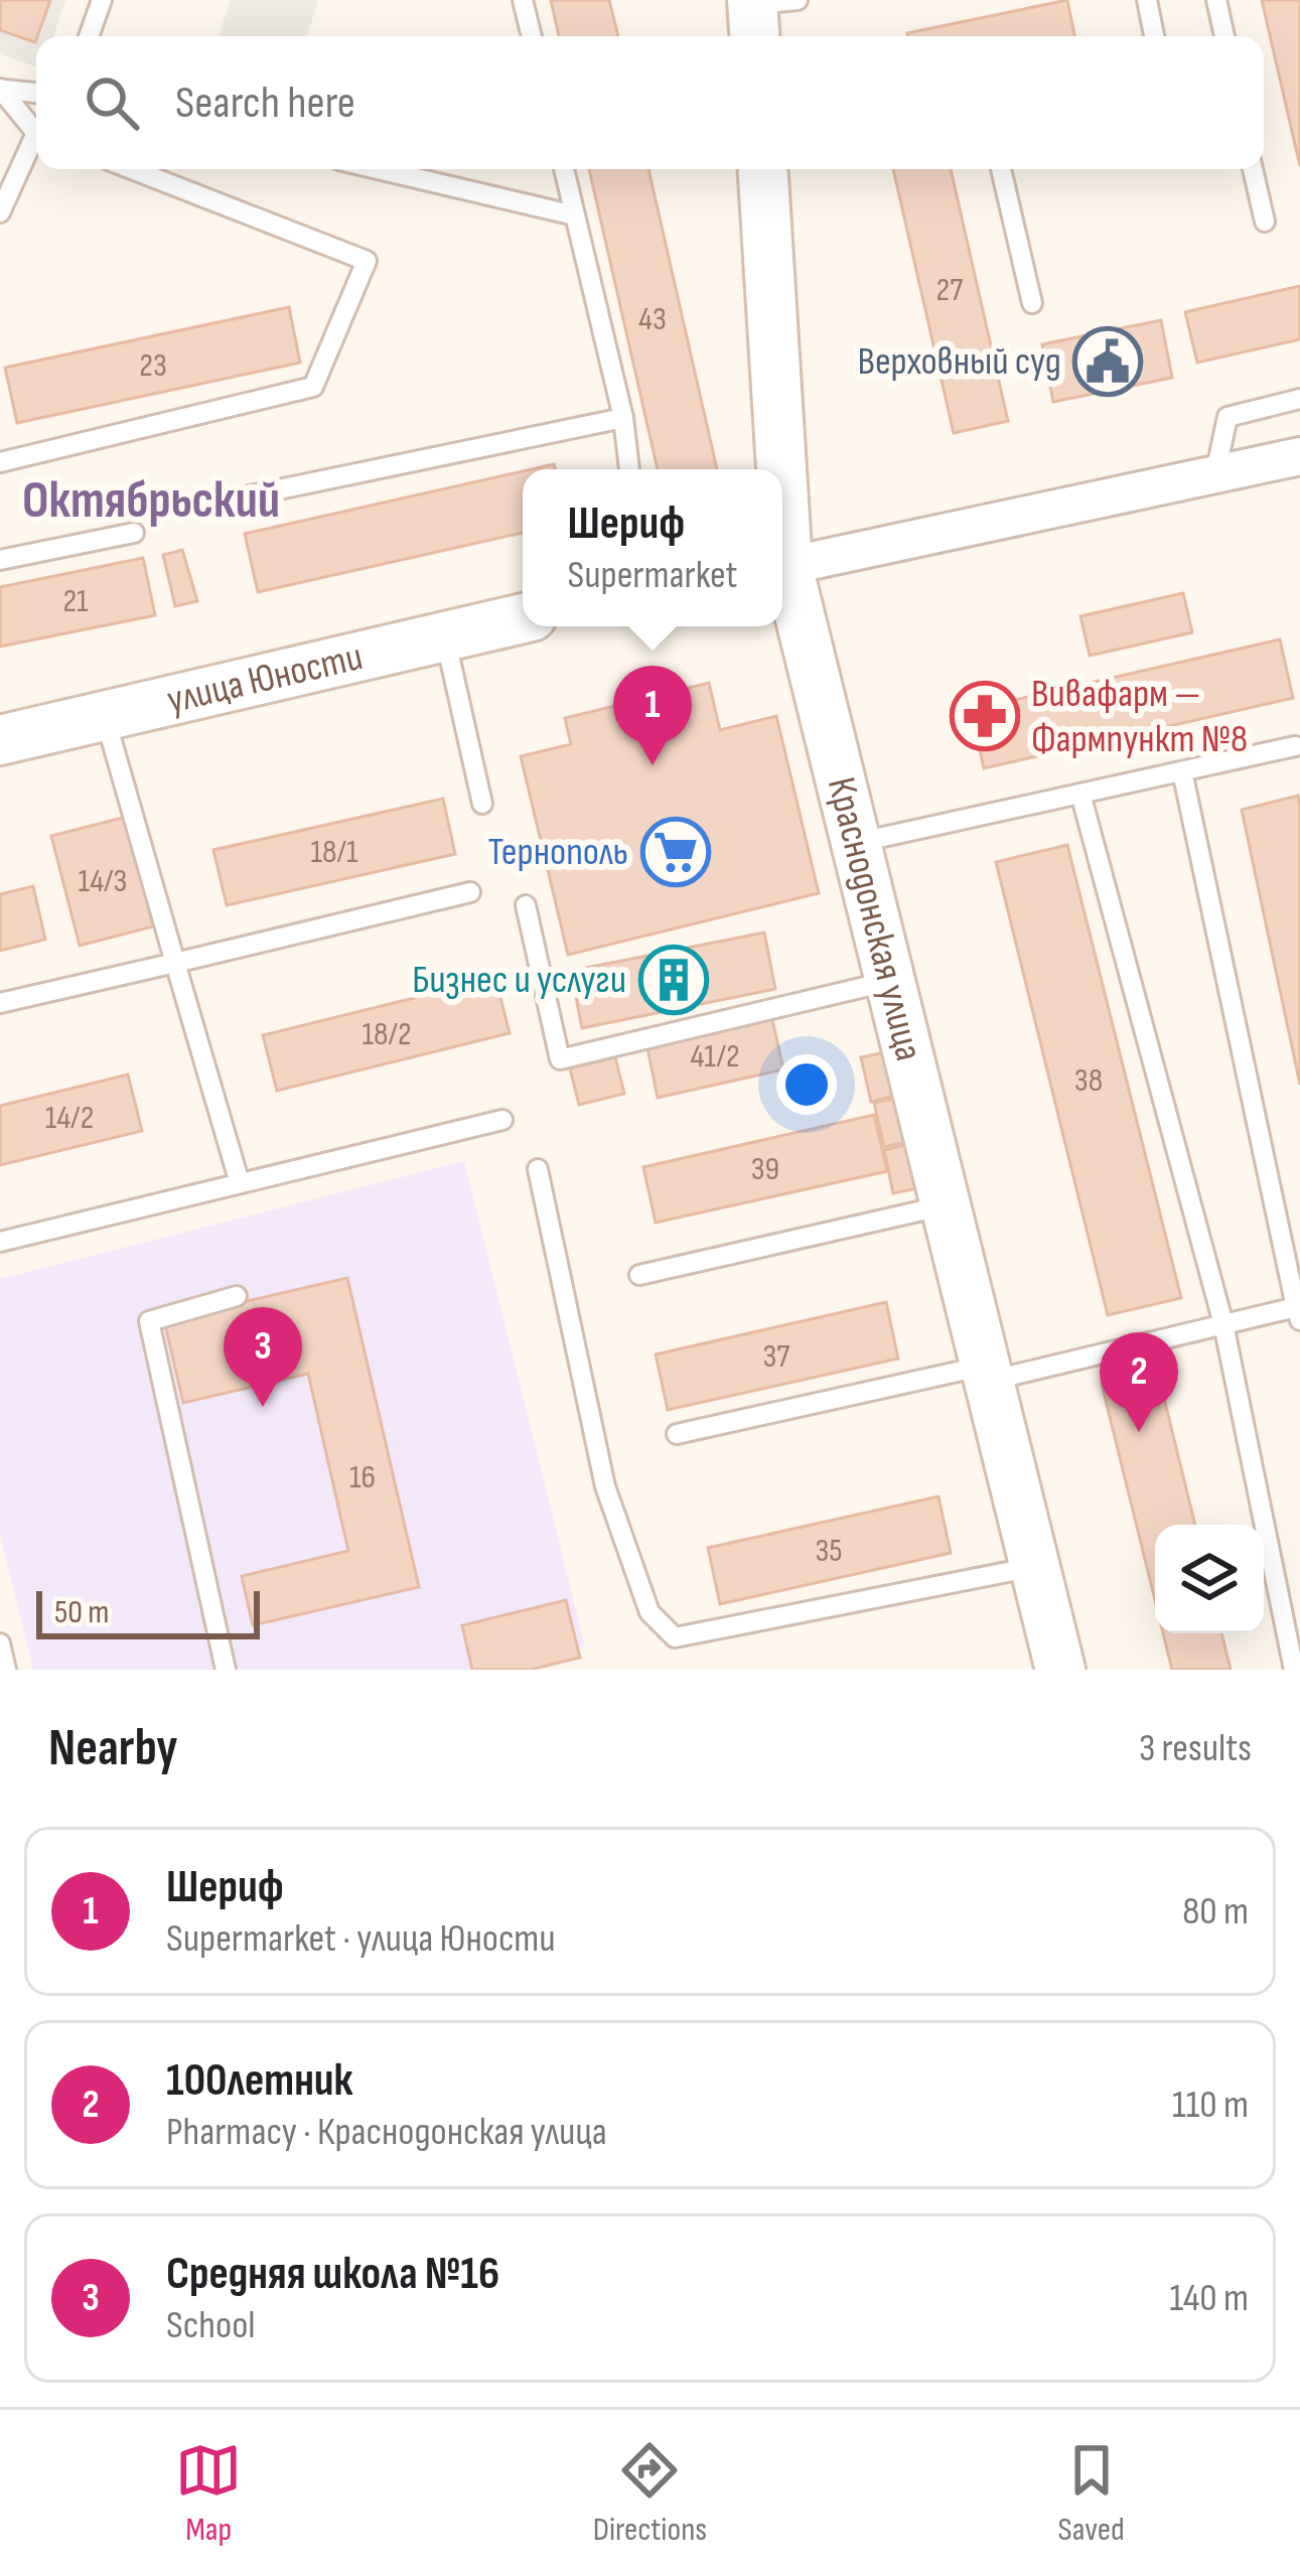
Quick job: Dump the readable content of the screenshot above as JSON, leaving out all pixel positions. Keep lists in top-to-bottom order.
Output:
{
  "streets": {
    "street": ["улица Юности", "Краснодонская улица"]
  },
  "districts": ["Октябрьский"],
  "places": {
    "public building": ["Верховный суд"],
    "pharmacy": ["Вивафарм — Фармпункт №8"],
    "supermarket": ["Тернополь"],
    "building": ["Бизнес и услуги"]
  },
  "house_numbers": [
    "27",
    "43",
    "23",
    "21",
    "18/1",
    "14/3",
    "18/2",
    "41/2",
    "38",
    "14/2",
    "39",
    "37",
    "16",
    "35"
  ],
  "scale_bar": "50 m",
  "page": {
    "search": "Search here",
    "popup": ["Шериф", "Supermarket"],
    "pins": ["1", "3", "2"],
    "scale": "50 m",
    "heading": ["Nearby", "3 results"],
    "list": [
      {
        "mark": "1",
        "name": "Шериф",
        "note": "Supermarket · улица Юности",
        "value": "80 m"
      },
      {
        "mark": "2",
        "name": "100летник",
        "note": "Pharmacy · Краснодонская улица",
        "value": "110 m"
      },
      {
        "mark": "3",
        "name": "Средняя школа №16",
        "note": "School",
        "value": "140 m"
      }
    ],
    "nav": ["Map", "Directions", "Saved"]
  }
}
